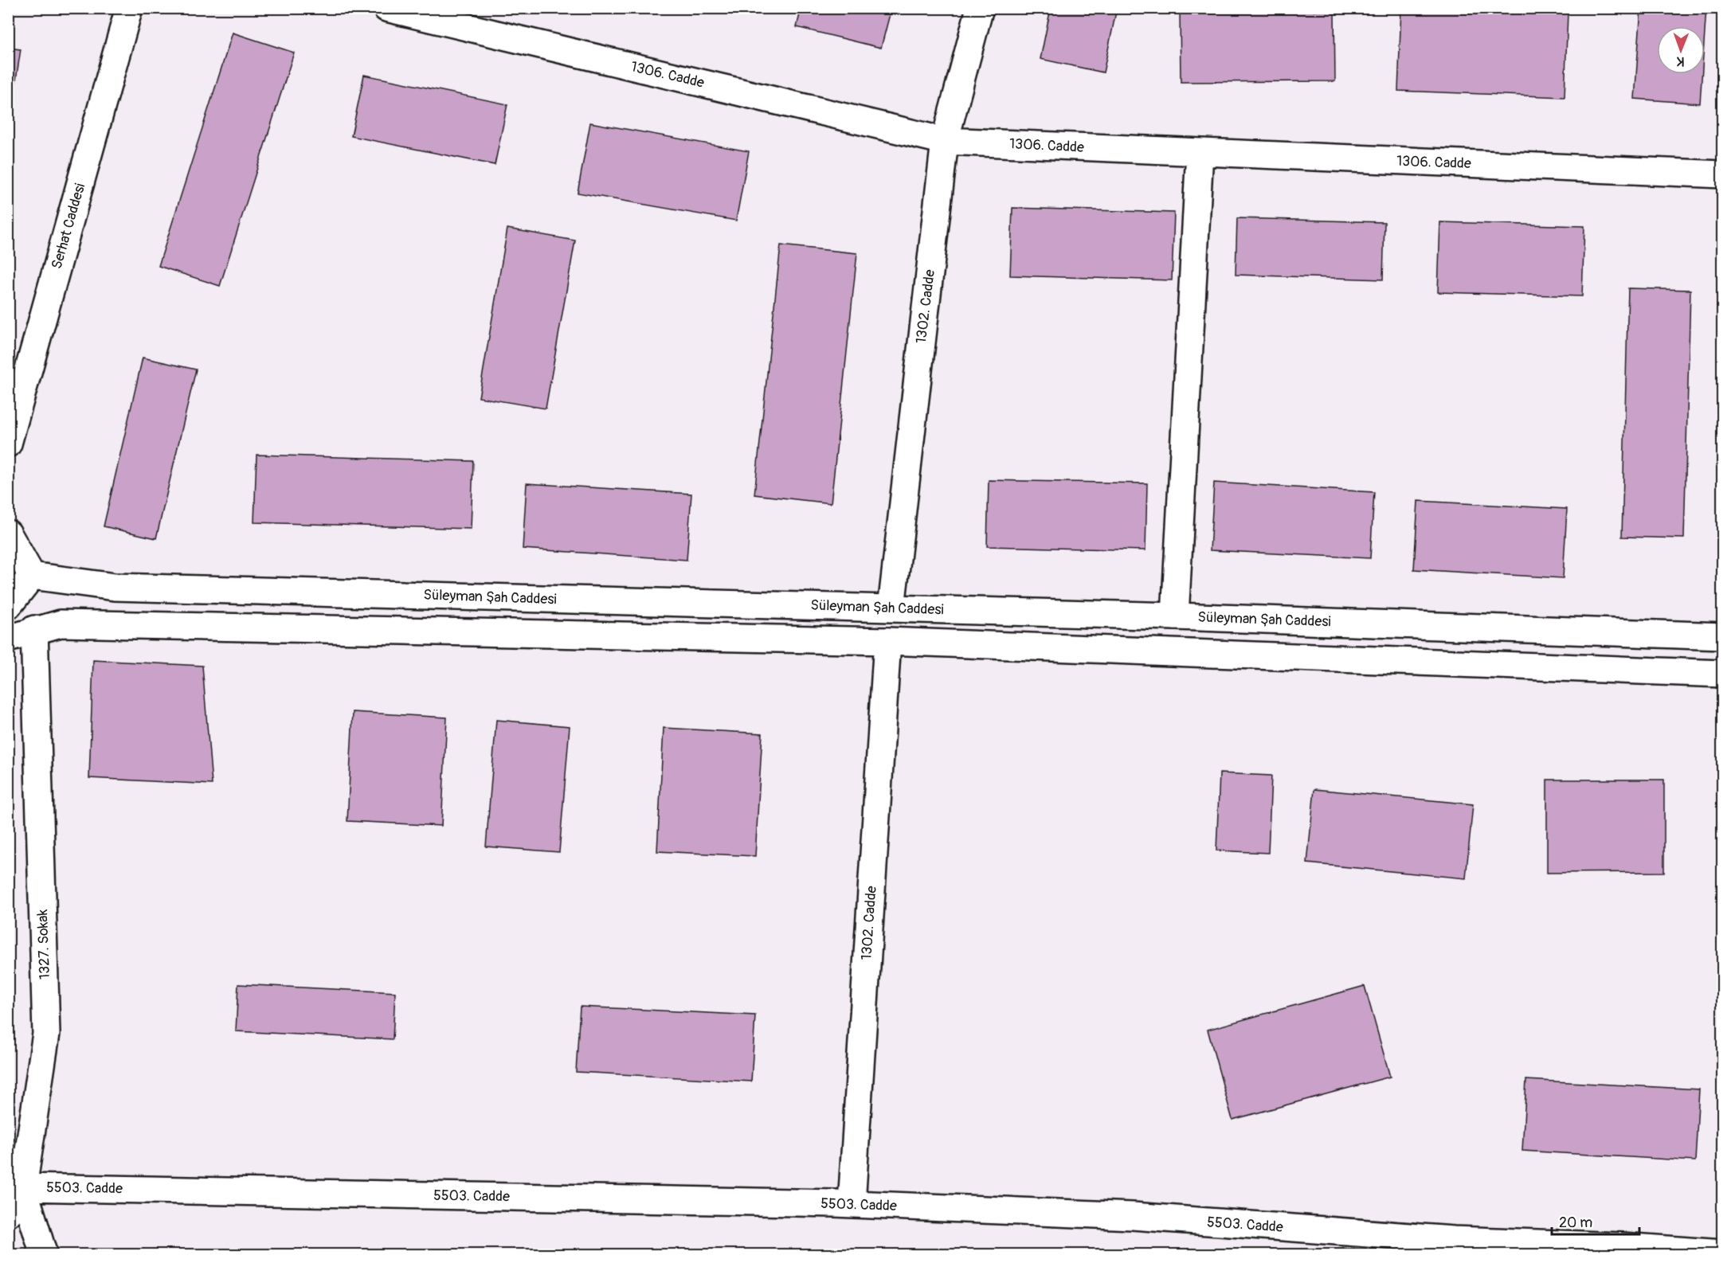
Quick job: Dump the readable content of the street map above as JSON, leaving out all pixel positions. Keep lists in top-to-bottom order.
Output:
{
  "streets": {
    "street": [
      "1306. Cadde",
      "Serhat Caddesi",
      "1302. Cadde",
      "Süleyman Şah Caddesi",
      "1327. Sokak",
      "5503. Cadde"
    ]
  },
  "crossings": [
    ["1306. Cadde", "1302. Cadde"],
    ["1302. Cadde", "Süleyman Şah Caddesi"],
    ["1302. Cadde", "5503. Cadde"],
    ["1327. Sokak", "5503. Cadde"]
  ],
  "scale_bar": "20 m",
  "north": "bottom"
}
